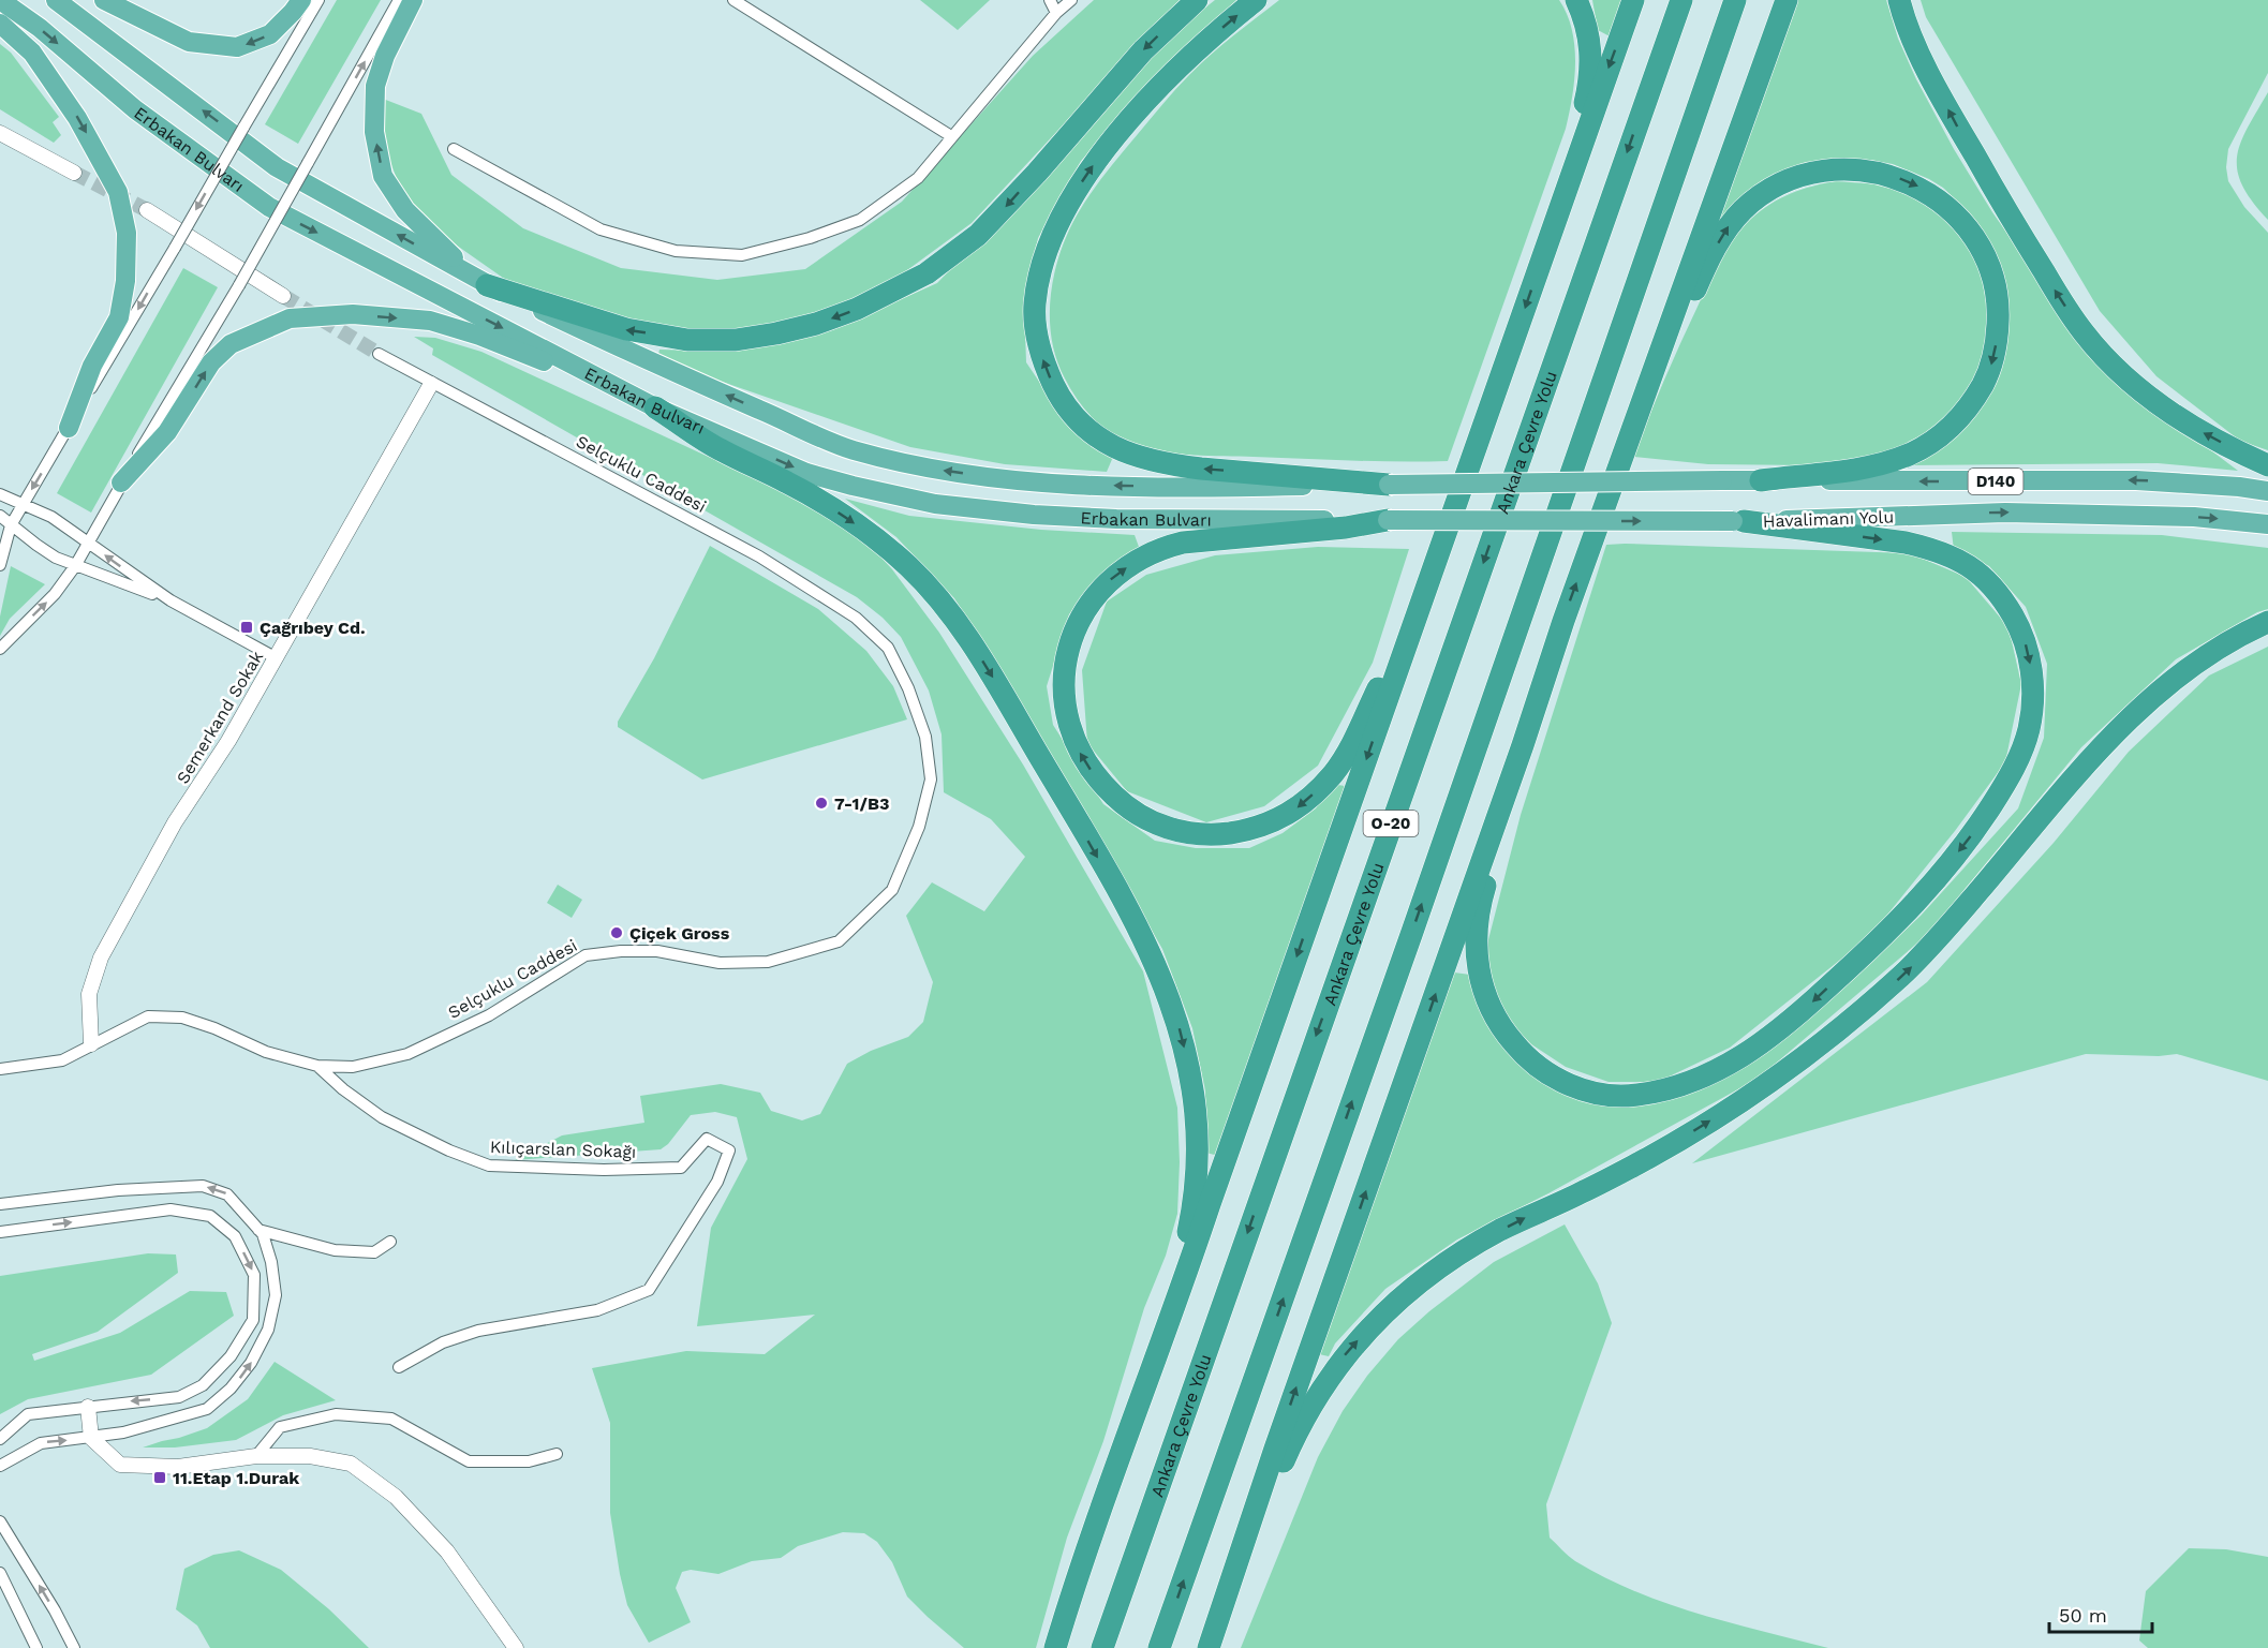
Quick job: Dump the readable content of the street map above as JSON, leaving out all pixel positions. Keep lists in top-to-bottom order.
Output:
{
  "streets": {
    "highway": [
      "Erbakan Bulvarı",
      "Ankara Çevre Yolu",
      "D140",
      "Havalimanı Yolu",
      "O-20"
    ],
    "street": ["Selçuklu Caddesi", "Semerkand Sokak", "Kılıçarslan Sokağı"]
  },
  "crossings": [
    ["Erbakan Bulvarı", "Havalimanı Yolu"],
    ["Selçuklu Caddesi", "Semerkand Sokak"],
    ["Selçuklu Caddesi", "Kılıçarslan Sokağı"]
  ],
  "places": {
    "transit": ["Çağrıbey Cd.", "11.Etap 1.Durak"],
    "other": ["7-1/B3", "Çiçek Gross"]
  },
  "scale_bar": "50 m"
}
